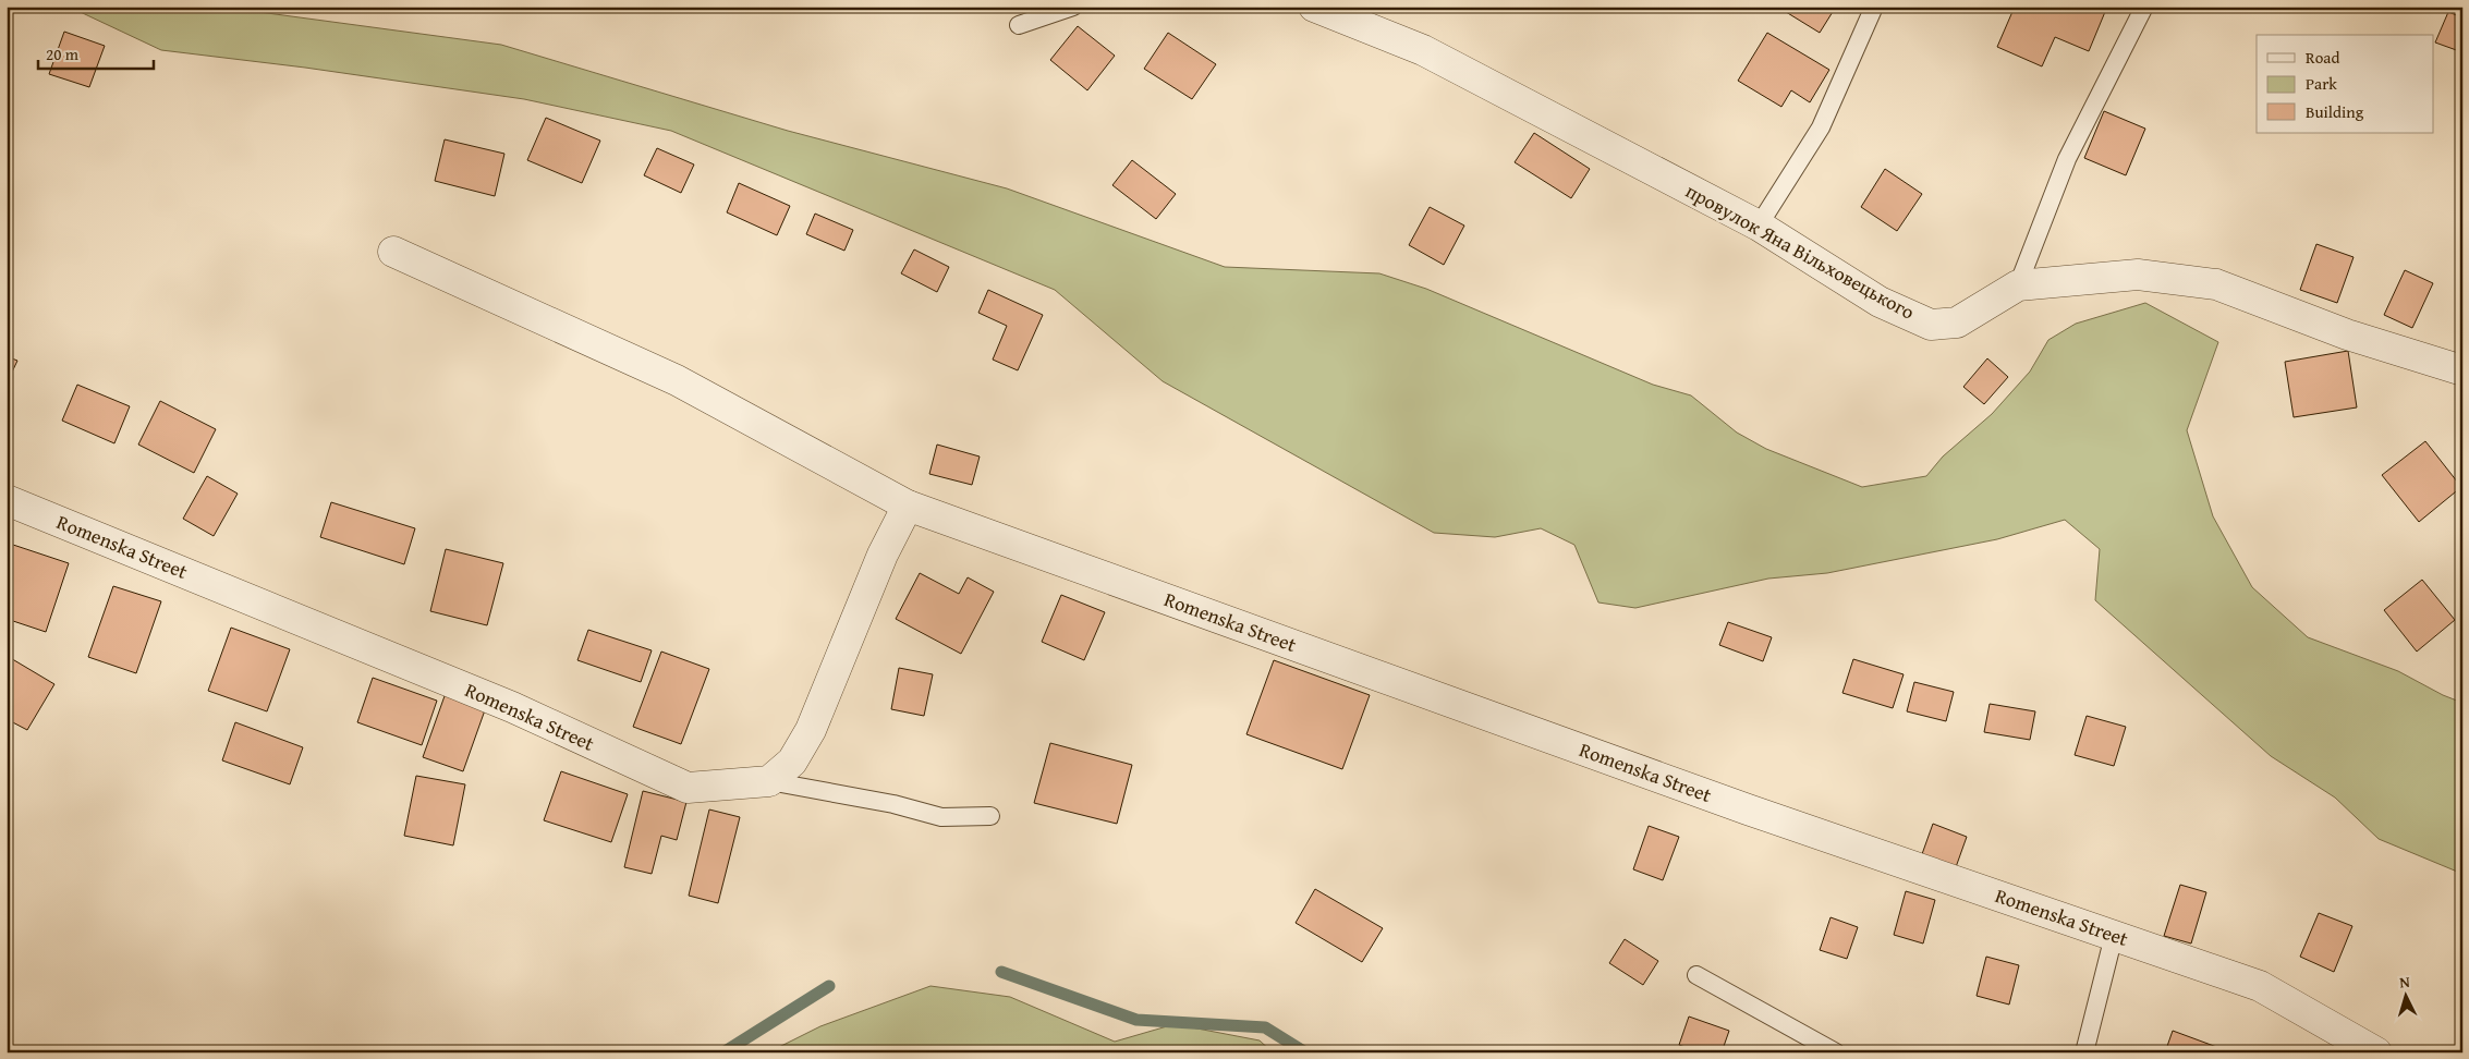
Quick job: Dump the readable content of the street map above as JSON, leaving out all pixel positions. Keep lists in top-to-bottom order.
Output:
{
  "streets": {
    "street": ["провулок Яна Вільховецького", "Romenska Street"]
  },
  "legend": ["Road", "Park", "Building"],
  "scale_bar": "20 m",
  "north": "top"
}
